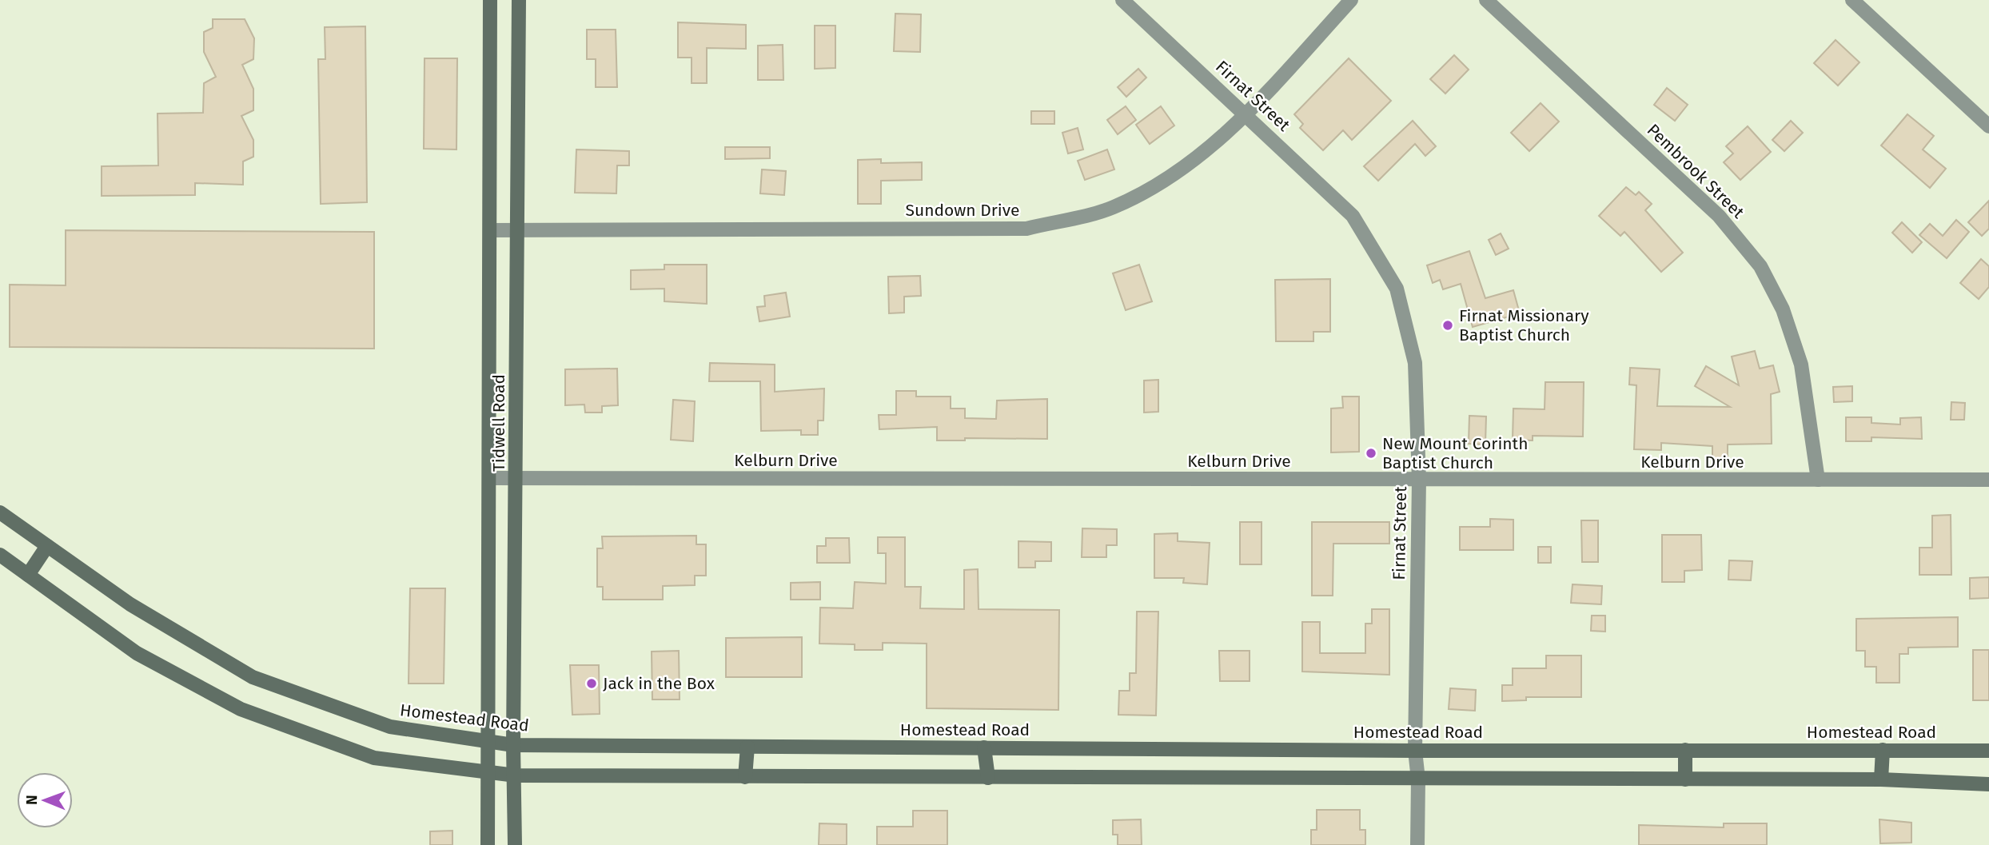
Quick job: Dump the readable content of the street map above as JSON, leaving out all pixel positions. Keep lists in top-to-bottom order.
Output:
{
  "streets": {
    "main road": ["Tidwell Road", "Homestead Road"],
    "street": [
      "Firnat Street",
      "Pembrook Street",
      "Sundown Drive",
      "Kelburn Drive"
    ]
  },
  "crossings": [
    ["Firnat Street", "Sundown Drive"],
    ["Firnat Street", "Kelburn Drive"],
    ["Firnat Street", "Homestead Road"],
    ["Pembrook Street", "Kelburn Drive"],
    ["Sundown Drive", "Tidwell Road"],
    ["Tidwell Road", "Kelburn Drive"],
    ["Tidwell Road", "Homestead Road"]
  ],
  "places": ["Firnat Missionary Baptist Church", "New Mount Corinth Baptist Church", "Jack in the Box"],
  "north": "left"
}
